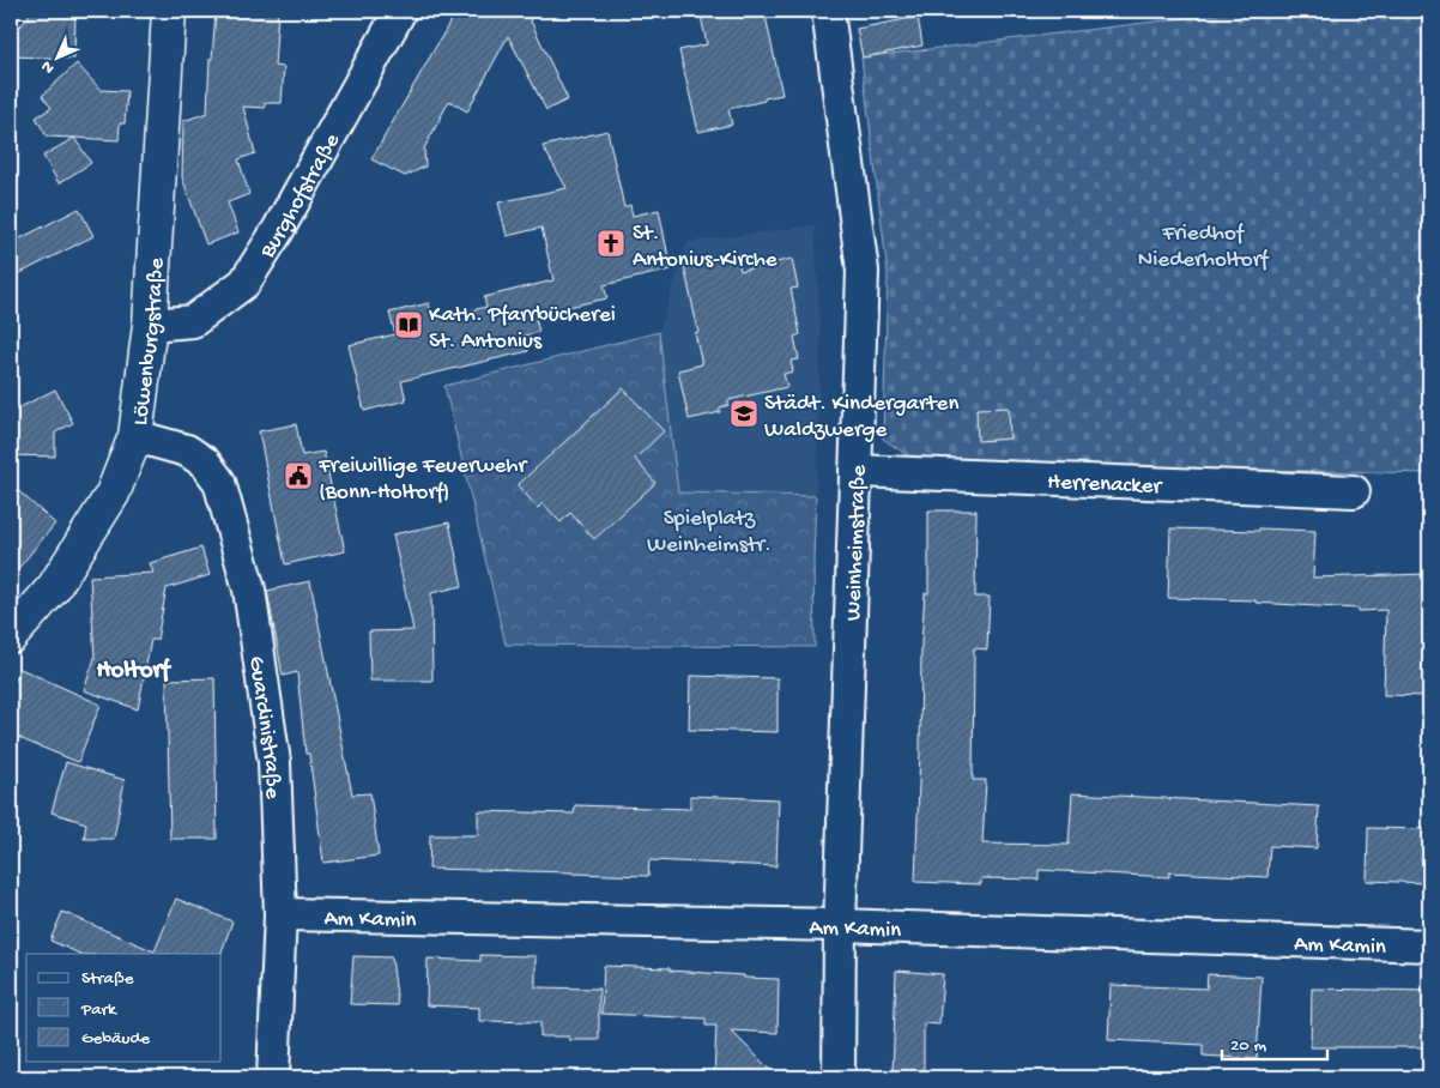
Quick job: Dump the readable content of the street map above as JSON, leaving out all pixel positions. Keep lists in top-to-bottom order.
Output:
{
  "streets": {
    "street": [
      "Burghofstraße",
      "Löwenburgstraße",
      "Herrenacker",
      "Weinheimstraße",
      "Guardinistraße",
      "Am Kamin"
    ]
  },
  "crossings": [
    ["Burghofstraße", "Löwenburgstraße"],
    ["Löwenburgstraße", "Guardinistraße"],
    ["Herrenacker", "Weinheimstraße"],
    ["Weinheimstraße", "Am Kamin"],
    ["Guardinistraße", "Am Kamin"]
  ],
  "districts": ["Holtorf"],
  "parks": ["Friedhof Niederholtorf", "Spielplatz Weinheimstr."],
  "places": {
    "church": ["St. Antonius-Kirche"],
    "library": ["Kath. Pfarrbücherei St. Antonius"],
    "school or university": ["Städt. Kindergarten Waldzwerge"],
    "public building": ["Freiwillige Feuerwehr (Bonn-Holtorf)"]
  },
  "legend": ["Straße", "Park", "Gebäude"],
  "scale_bar": "20 m",
  "north": "bottom left"
}
